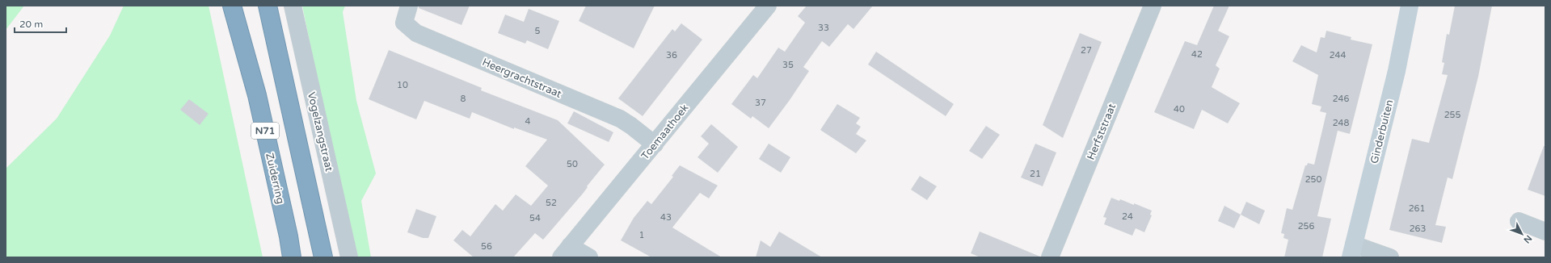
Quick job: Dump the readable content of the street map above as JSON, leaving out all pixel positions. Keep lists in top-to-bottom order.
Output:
{
  "streets": {
    "highway": ["N71", "Zuiderring"],
    "main road": ["Ginderbuiten"],
    "street": [
      "Heergrachtstraat",
      "Vogelzangstraat",
      "Toemaathoek",
      "Herfststraat"
    ]
  },
  "crossings": [
    ["Heergrachtstraat", "Toemaathoek"]
  ],
  "house_numbers": [
    "33",
    "5",
    "27",
    "42",
    "36",
    "244",
    "35",
    "10",
    "8",
    "246",
    "37",
    "40",
    "255",
    "4",
    "248",
    "50",
    "21",
    "250",
    "52",
    "261",
    "24",
    "43",
    "54",
    "256",
    "263",
    "1",
    "56"
  ],
  "scale_bar": "20 m",
  "north": "bottom right"
}
